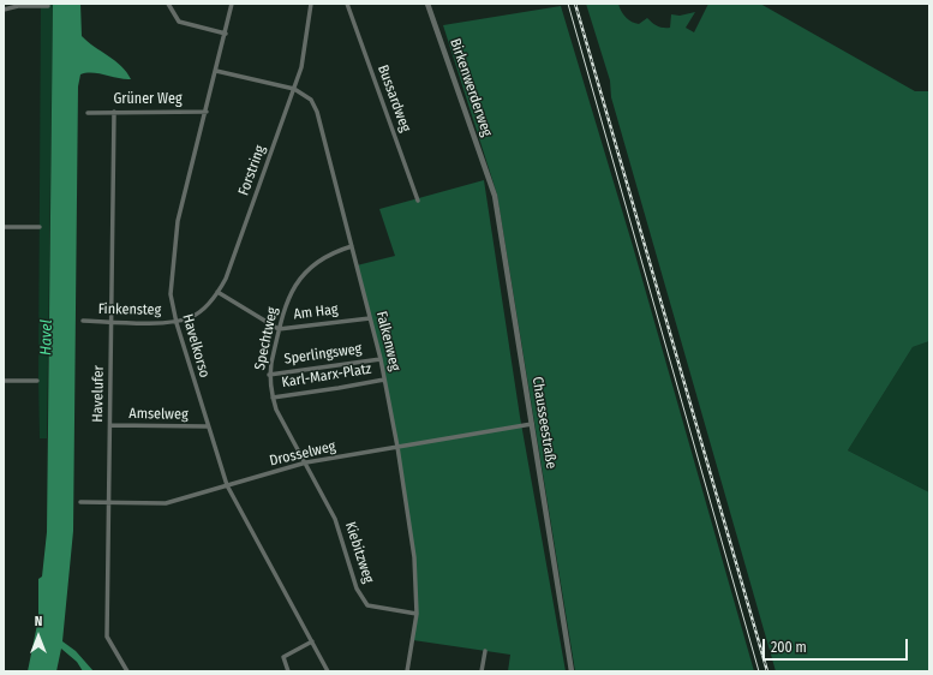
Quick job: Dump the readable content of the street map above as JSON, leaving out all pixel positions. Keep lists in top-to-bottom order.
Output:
{
  "streets": {
    "street": [
      "Birkenwerderweg",
      "Bussardweg",
      "Grüner Weg",
      "Forstring",
      "Finkensteg",
      "Am Hag",
      "Spechtweg",
      "Falkenweg",
      "Havelkorso",
      "Sperlingsweg",
      "Karl-Marx-Platz",
      "Havelufer",
      "Amselweg",
      "Chausseestraße",
      "Drosselweg",
      "Kiebitzweg"
    ]
  },
  "crossings": [
    ["Birkenwerderweg", "Chausseestraße"],
    ["Grüner Weg", "Havelkorso"],
    ["Grüner Weg", "Havelufer"],
    ["Forstring", "Finkensteg"],
    ["Forstring", "Am Hag"],
    ["Forstring", "Falkenweg"],
    ["Forstring", "Havelkorso"],
    ["Finkensteg", "Havelkorso"],
    ["Finkensteg", "Havelufer"],
    ["Am Hag", "Spechtweg"],
    ["Am Hag", "Falkenweg"],
    ["Spechtweg", "Falkenweg"],
    ["Spechtweg", "Sperlingsweg"],
    ["Spechtweg", "Karl-Marx-Platz"],
    ["Spechtweg", "Drosselweg"],
    ["Spechtweg", "Kiebitzweg"],
    ["Falkenweg", "Sperlingsweg"],
    ["Falkenweg", "Karl-Marx-Platz"],
    ["Falkenweg", "Drosselweg"],
    ["Falkenweg", "Kiebitzweg"],
    ["Havelkorso", "Amselweg"],
    ["Havelkorso", "Drosselweg"],
    ["Havelufer", "Amselweg"],
    ["Havelufer", "Drosselweg"],
    ["Chausseestraße", "Drosselweg"],
    ["Drosselweg", "Kiebitzweg"]
  ],
  "water": ["Havel"],
  "scale_bar": "200 m",
  "north": "top"
}
